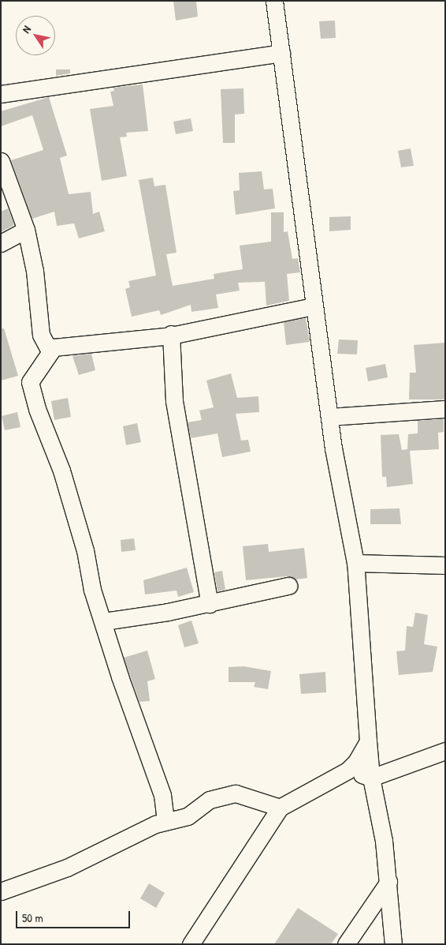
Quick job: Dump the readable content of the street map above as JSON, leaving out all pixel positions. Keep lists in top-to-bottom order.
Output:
{
  "scale_bar": "50 m",
  "north": "top left"
}
